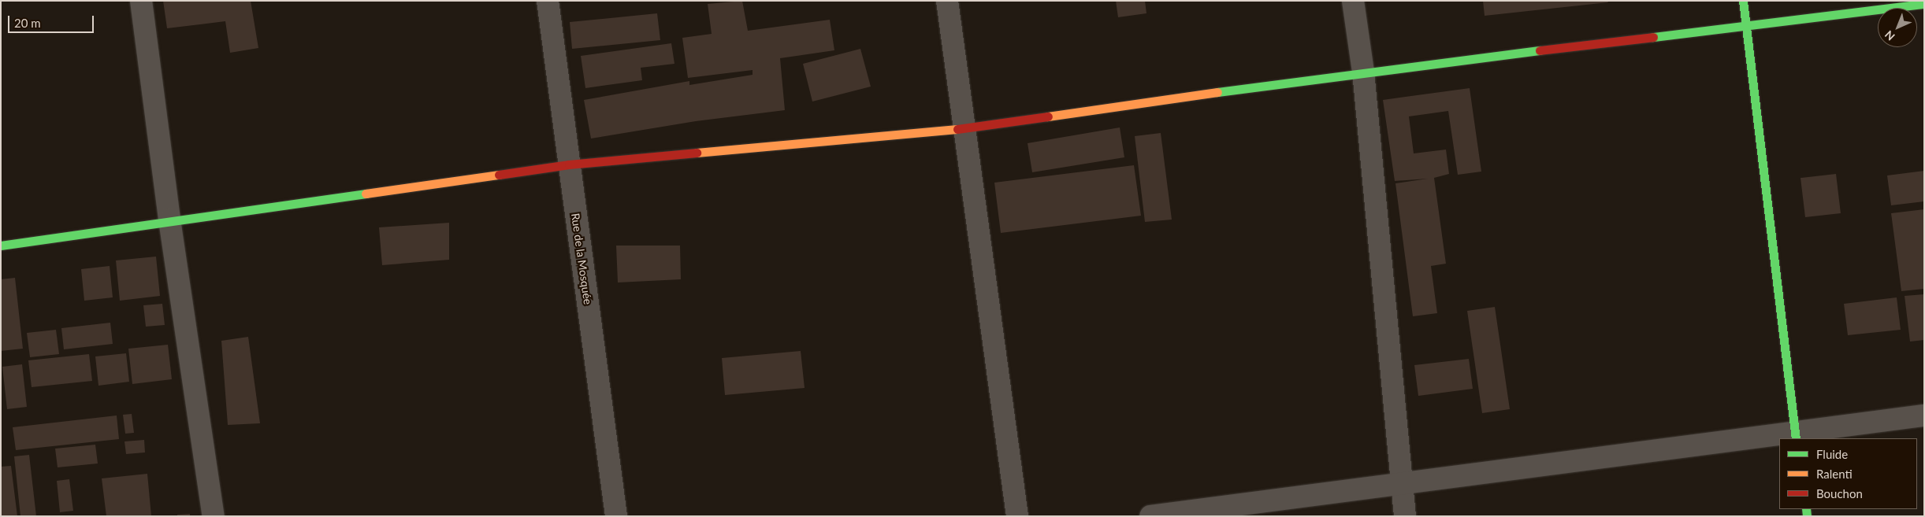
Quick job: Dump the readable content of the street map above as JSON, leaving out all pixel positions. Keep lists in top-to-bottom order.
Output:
{
  "streets": {
    "street": ["Rue de la Mosquée"]
  },
  "legend": ["Fluide", "Ralenti", "Bouchon"],
  "scale_bar": "20 m",
  "north": "bottom left"
}
